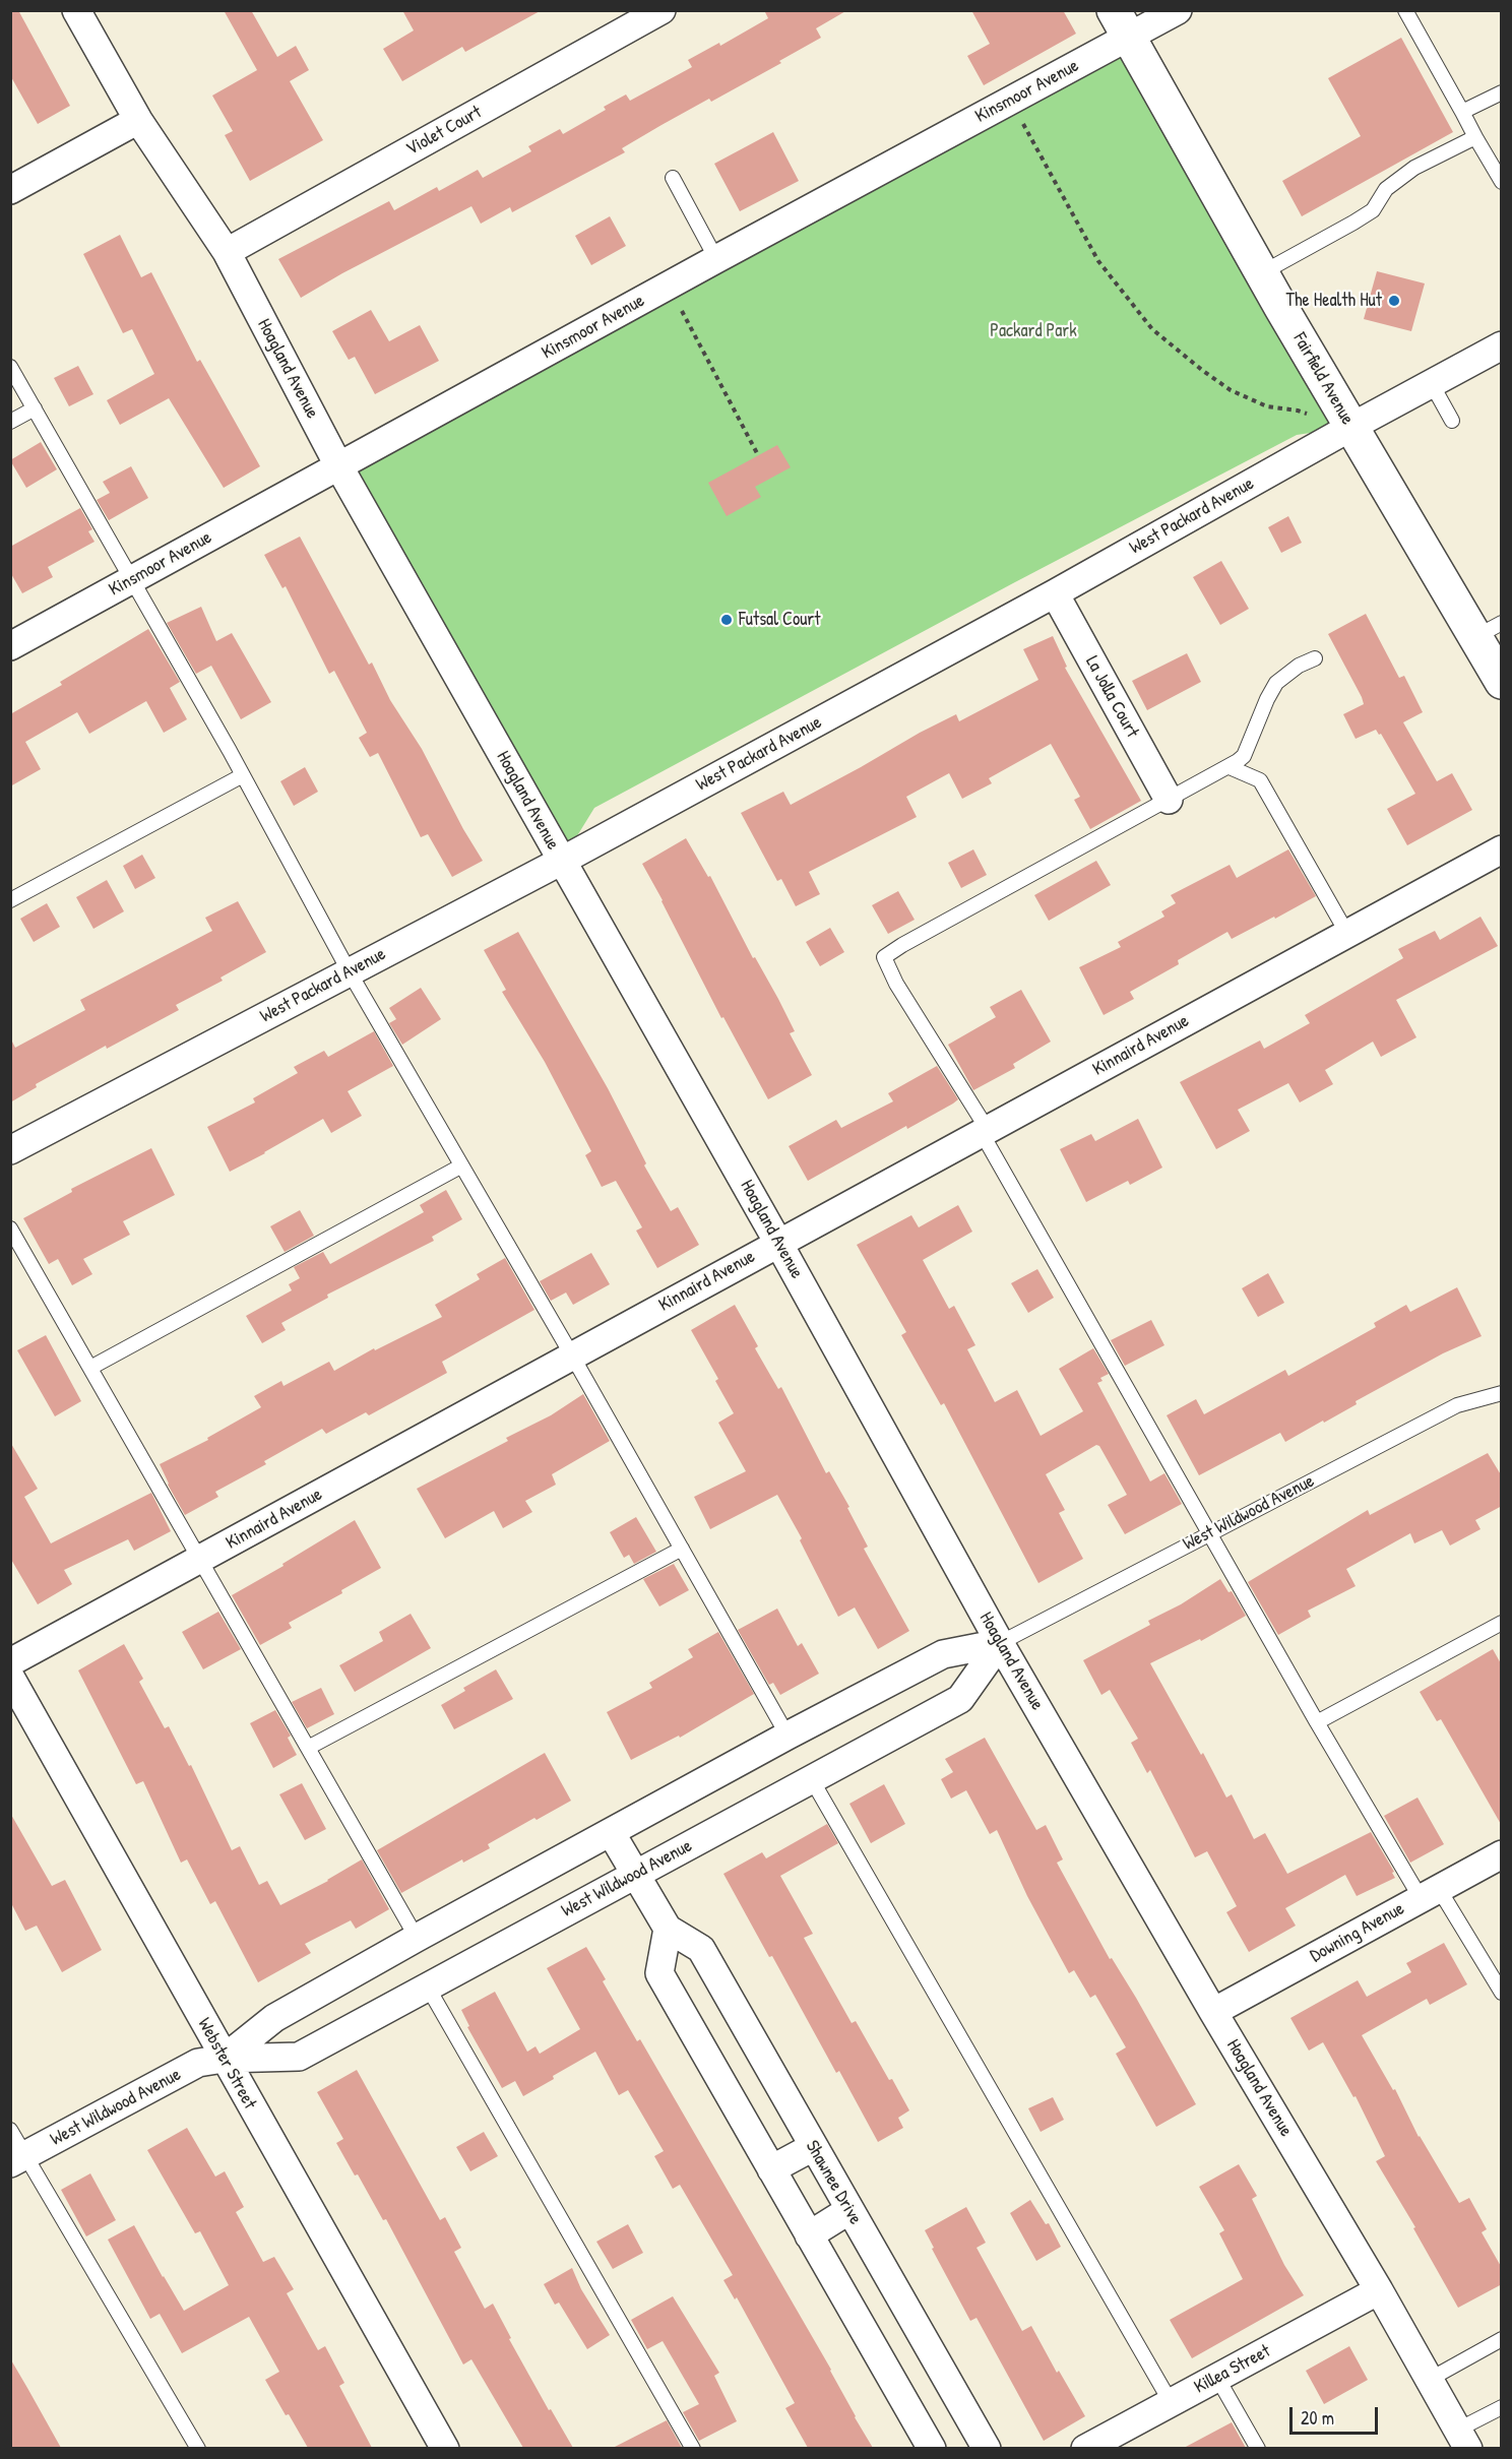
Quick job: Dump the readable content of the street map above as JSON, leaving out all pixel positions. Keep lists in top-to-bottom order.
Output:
{
  "streets": {
    "main road": ["Fairfield Avenue"],
    "street": [
      "Kinsmoor Avenue",
      "Violet Court",
      "Hoagland Avenue",
      "West Packard Avenue",
      "La Jolla Court",
      "Kinnaird Avenue",
      "West Wildwood Avenue",
      "Downing Avenue",
      "Webster Street",
      "Shawnee Drive",
      "Killea Street"
    ]
  },
  "crossings": [
    ["Kinsmoor Avenue", "Hoagland Avenue"],
    ["Kinsmoor Avenue", "Fairfield Avenue"],
    ["Violet Court", "Hoagland Avenue"],
    ["Hoagland Avenue", "West Packard Avenue"],
    ["Hoagland Avenue", "Kinnaird Avenue"],
    ["Hoagland Avenue", "West Wildwood Avenue"],
    ["Hoagland Avenue", "Downing Avenue"],
    ["Hoagland Avenue", "Killea Street"],
    ["Fairfield Avenue", "West Packard Avenue"],
    ["West Packard Avenue", "La Jolla Court"],
    ["West Wildwood Avenue", "Webster Street"],
    ["West Wildwood Avenue", "Shawnee Drive"]
  ],
  "parks": ["Packard Park"],
  "places": ["The Health Hut", "Futsal Court"],
  "scale_bar": "20 m"
}
